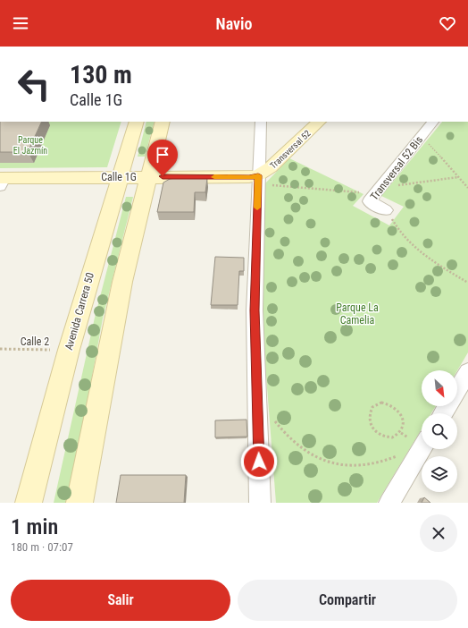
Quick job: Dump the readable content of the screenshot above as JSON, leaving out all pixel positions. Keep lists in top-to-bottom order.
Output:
{
  "streets": {
    "main road": ["Transversal 52", "Calle 1G", "Avenida Carrera 50"],
    "street": ["Transversal 52 Bis"],
    "path": ["Calle 2"]
  },
  "crossings": [
    ["Transversal 52", "Calle 1G"],
    ["Calle 1G", "Avenida Carrera 50"],
    ["Avenida Carrera 50", "Calle 2"]
  ],
  "parks": ["Parque El Jazmín", "Parque La Camelia"],
  "north": "bottom right",
  "page": {
    "header": "Navio",
    "turn": ["130 m", "Calle 1G"],
    "heading": ["1 min", "180 m · 07:07"],
    "buttons": ["Salir", "Compartir"]
  }
}
